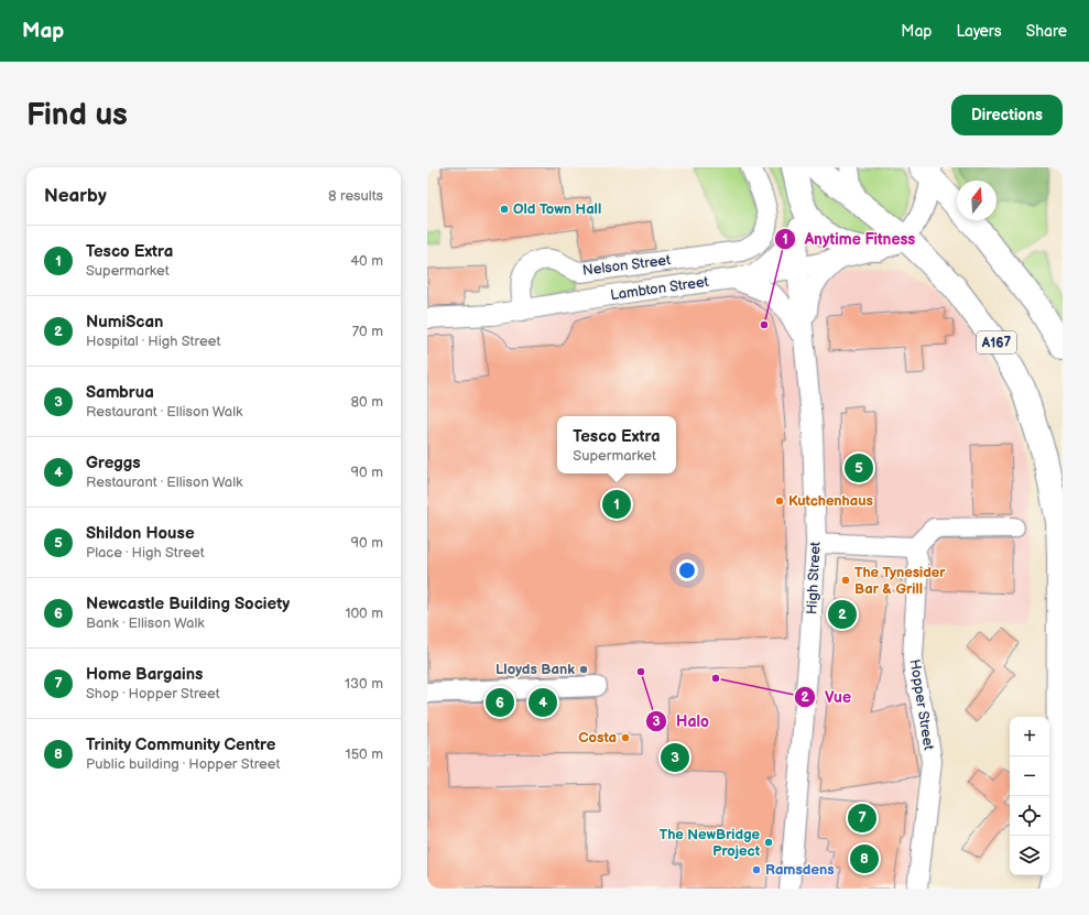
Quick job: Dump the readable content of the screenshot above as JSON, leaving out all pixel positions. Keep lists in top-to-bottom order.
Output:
{
  "streets": {
    "highway": ["A167"],
    "street": [
      "Nelson Street",
      "Lambton Street",
      "High Street",
      "Hopper Street"
    ]
  },
  "crossings": [
    ["Nelson Street", "Lambton Street"],
    ["Lambton Street", "A167"],
    ["Lambton Street", "High Street"]
  ],
  "places": [
    "Old Town Hall",
    "Anytime Fitness",
    "Kutchenhaus",
    "The Tynesider Bar & Grill",
    "Lloyds Bank",
    "Halo",
    "Vue",
    "Costa",
    "The NewBridge Project",
    "Ramsdens"
  ],
  "north": "top",
  "page": {
    "header": "Map",
    "nav": ["Map", "Layers", "Share"],
    "buttons": "Directions",
    "title": "Find us",
    "heading": ["Nearby", "8 results"],
    "list": [
      {
        "mark": "1",
        "name": "Tesco Extra",
        "note": "Supermarket",
        "value": "40 m"
      },
      {
        "mark": "2",
        "name": "NumiScan",
        "note": "Hospital · High Street",
        "value": "70 m"
      },
      {
        "mark": "3",
        "name": "Sambrua",
        "note": "Restaurant · Ellison Walk",
        "value": "80 m"
      },
      {
        "mark": "4",
        "name": "Greggs",
        "note": "Restaurant · Ellison Walk",
        "value": "90 m"
      },
      {
        "mark": "5",
        "name": "Shildon House",
        "note": "Place · High Street",
        "value": "90 m"
      },
      {
        "mark": "6",
        "name": "Newcastle Building Society",
        "note": "Bank · Ellison Walk",
        "value": "100 m"
      },
      {
        "mark": "7",
        "name": "Home Bargains",
        "note": "Shop · Hopper Street",
        "value": "130 m"
      },
      {
        "mark": "8",
        "name": "Trinity Community Centre",
        "note": "Public building · Hopper Street",
        "value": "150 m"
      }
    ],
    "popup": ["Tesco Extra", "Supermarket"],
    "pins": [
      "5",
      "1",
      "2",
      "4",
      "6",
      "3",
      "7",
      "8"
    ],
    "map_buttons": ["+", "−"]
  }
}
